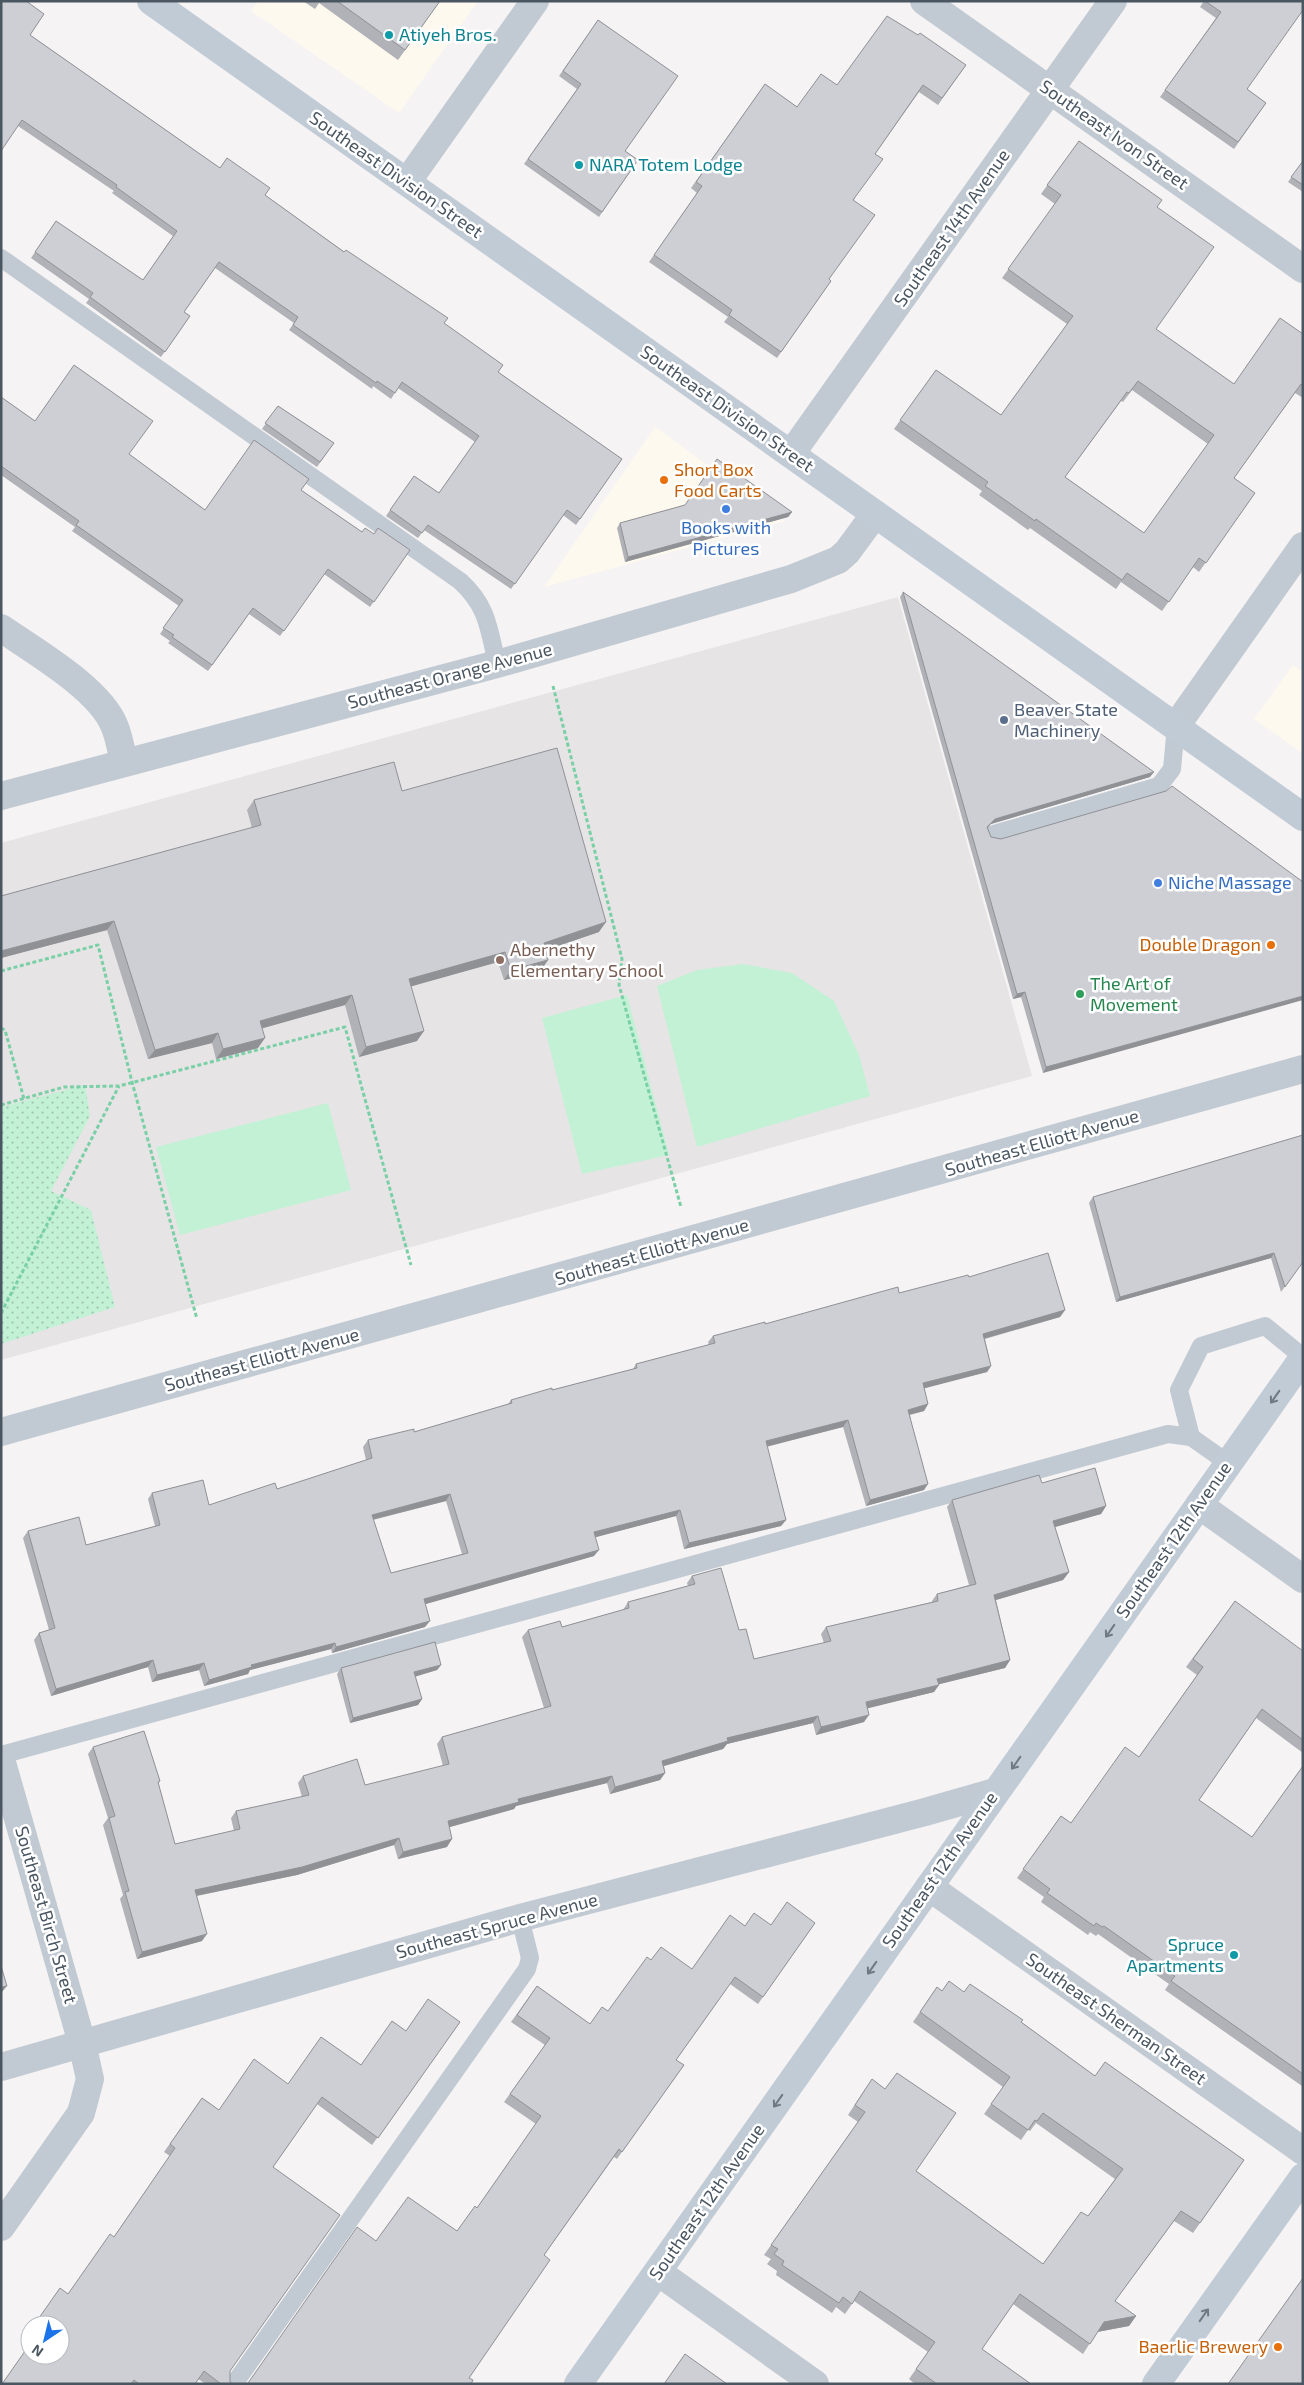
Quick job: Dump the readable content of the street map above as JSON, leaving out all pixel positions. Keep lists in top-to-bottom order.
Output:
{
  "streets": {
    "main road": ["Southeast Division Street", "Southeast 12th Avenue"],
    "street": [
      "Southeast Ivon Street",
      "Southeast 14th Avenue",
      "Southeast Orange Avenue",
      "Southeast Elliott Avenue",
      "Southeast Birch Street",
      "Southeast Spruce Avenue",
      "Southeast Sherman Street"
    ]
  },
  "crossings": [
    ["Southeast Ivon Street", "Southeast 14th Avenue"],
    ["Southeast Division Street", "Southeast 14th Avenue"],
    ["Southeast Division Street", "Southeast Orange Avenue"],
    ["Southeast 12th Avenue", "Southeast Spruce Avenue"],
    ["Southeast 12th Avenue", "Southeast Sherman Street"],
    ["Southeast Birch Street", "Southeast Spruce Avenue"]
  ],
  "one_way": ["Southeast 12th Avenue"],
  "places": [
    "Atiyeh Bros.",
    "NARA Totem Lodge",
    "Short Box Food Carts",
    "Books with Pictures",
    "Beaver State Machinery",
    "Niche Massage",
    "Double Dragon",
    "Abernethy Elementary School",
    "The Art of Movement",
    "Spruce Apartments",
    "Baerlic Brewery"
  ],
  "north": "bottom left"
}
